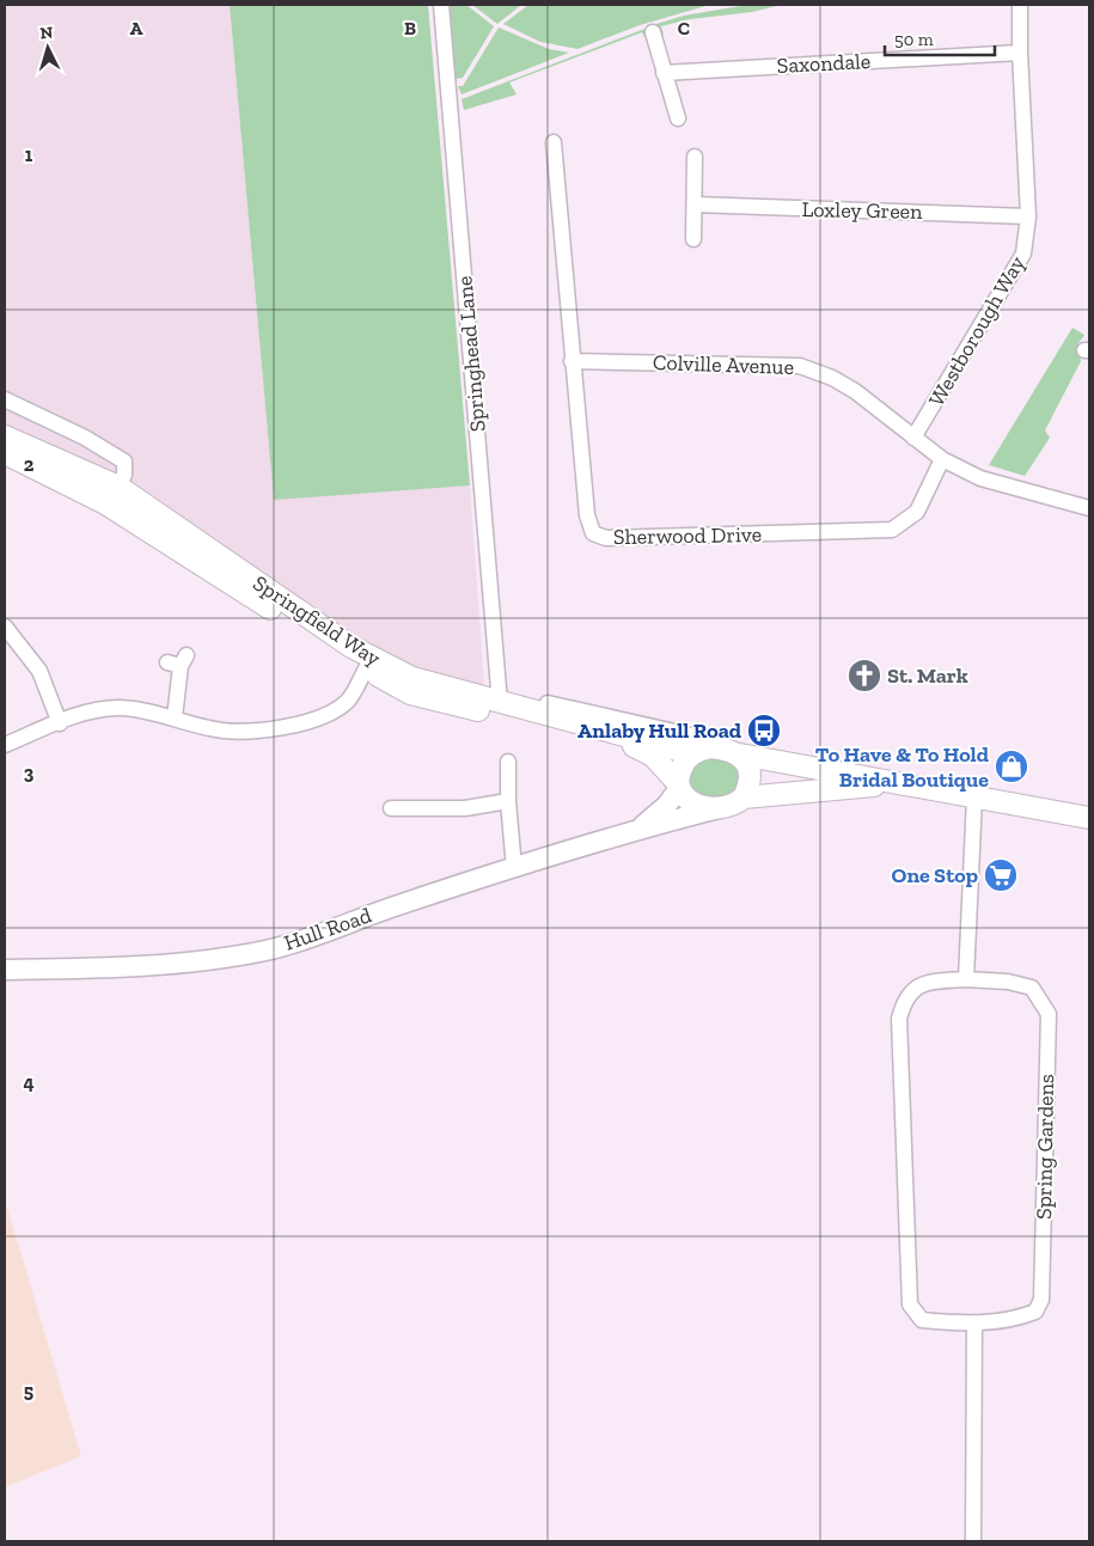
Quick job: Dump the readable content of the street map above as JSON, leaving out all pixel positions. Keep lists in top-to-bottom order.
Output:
{
  "streets": {
    "main road": ["Springfield Way"],
    "street": [
      "Saxondale",
      "Loxley Green",
      "Westborough Way",
      "Springhead Lane",
      "Colville Avenue",
      "Sherwood Drive",
      "Hull Road",
      "Spring Gardens"
    ]
  },
  "crossings": [
    ["Saxondale", "Westborough Way"],
    ["Loxley Green", "Westborough Way"],
    ["Westborough Way", "Colville Avenue"],
    ["Springhead Lane", "Springfield Way"],
    ["Colville Avenue", "Sherwood Drive"],
    ["Springfield Way", "Hull Road"]
  ],
  "places": {
    "church": ["St. Mark"],
    "bus stop": ["Anlaby Hull Road"],
    "shop": ["To Have & To Hold Bridal Boutique"],
    "supermarket": ["One Stop"]
  },
  "scale_bar": "50 m",
  "north": "top",
  "grid": {
    "columns": ["A", "B", "C"],
    "rows": [
      "1",
      "2",
      "3",
      "4",
      "5"
    ]
  }
}
